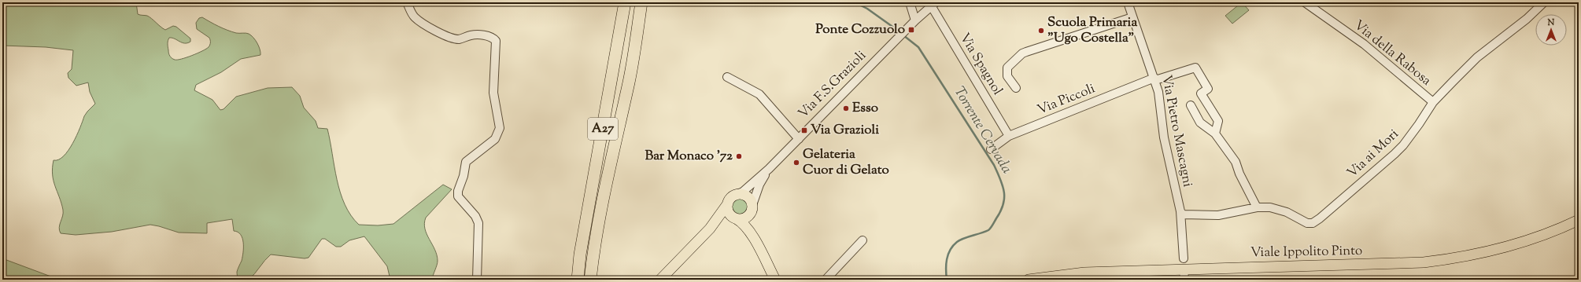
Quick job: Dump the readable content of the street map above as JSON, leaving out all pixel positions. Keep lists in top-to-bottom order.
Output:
{
  "streets": {
    "highway": ["A27"],
    "main road": ["Via F.S.Grazioli", "Viale Ippolito Pinto"],
    "street": [
      "Via della Rabosa",
      "Via Spagnol",
      "Via Piccoli",
      "Via Pietro Mascagni",
      "Via ai Mori"
    ]
  },
  "crossings": [
    ["Via della Rabosa", "Via ai Mori"],
    ["Via Spagnol", "Via F.S.Grazioli"],
    ["Via Spagnol", "Via Piccoli"],
    ["Via Piccoli", "Via Pietro Mascagni"],
    ["Via Pietro Mascagni", "Via ai Mori"]
  ],
  "water": ["Torrente Cervada"],
  "places": {
    "transit": ["Ponte Cozzuolo", "Via Grazioli"],
    "other": [
      "Scuola Primaria \"Ugo Costella\"",
      "Esso",
      "Bar Monaco '72",
      "Gelateria Cuor di Gelato"
    ]
  },
  "north": "top"
}
